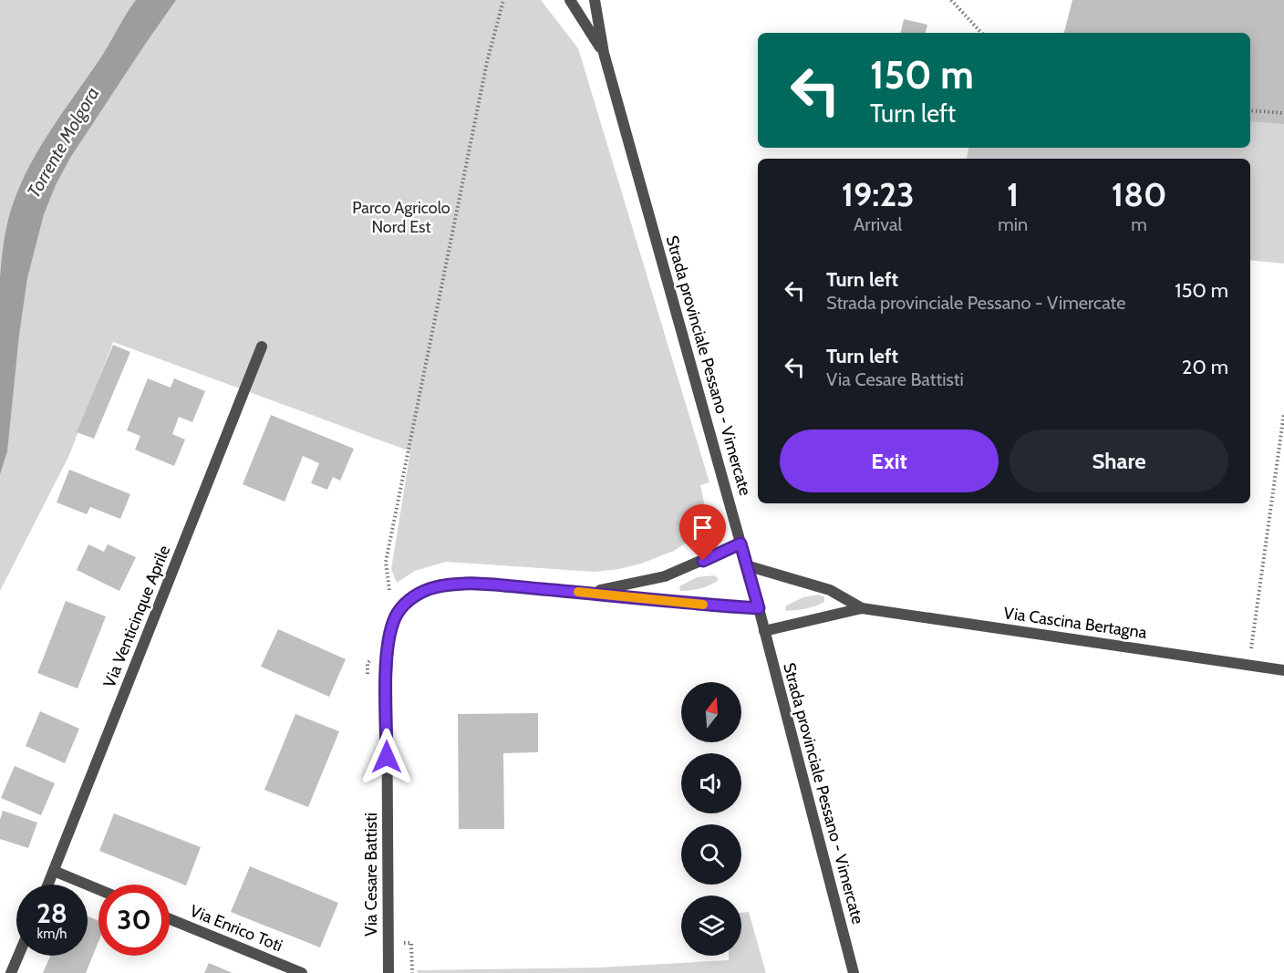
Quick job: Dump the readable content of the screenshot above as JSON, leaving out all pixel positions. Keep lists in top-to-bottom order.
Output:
{
  "streets": {
    "street": [
      "Strada provinciale Pessano - Vimercate",
      "Via Venticinque Aprile",
      "Via Cascina Bertagna",
      "Via Cesare Battisti",
      "Via Enrico Toti"
    ]
  },
  "crossings": [
    ["Strada provinciale Pessano - Vimercate", "Via Cascina Bertagna"],
    ["Strada provinciale Pessano - Vimercate", "Via Cesare Battisti"]
  ],
  "water": ["Torrente Molgora"],
  "parks": ["Parco Agricolo Nord Est"],
  "north": "top",
  "page": {
    "turn": ["150 m", "Turn left"],
    "eta": [
      "19:23",
      "Arrival",
      "1",
      "min",
      "180",
      "m"
    ],
    "list": [
      {
        "name": "Turn left",
        "note": "Strada provinciale Pessano - Vimercate",
        "value": "150 m"
      },
      {
        "name": "Turn left",
        "note": "Via Cesare Battisti",
        "value": "20 m"
      }
    ],
    "buttons": ["Exit", "Share"],
    "speed": "28 km/h",
    "limit": "30"
  }
}
